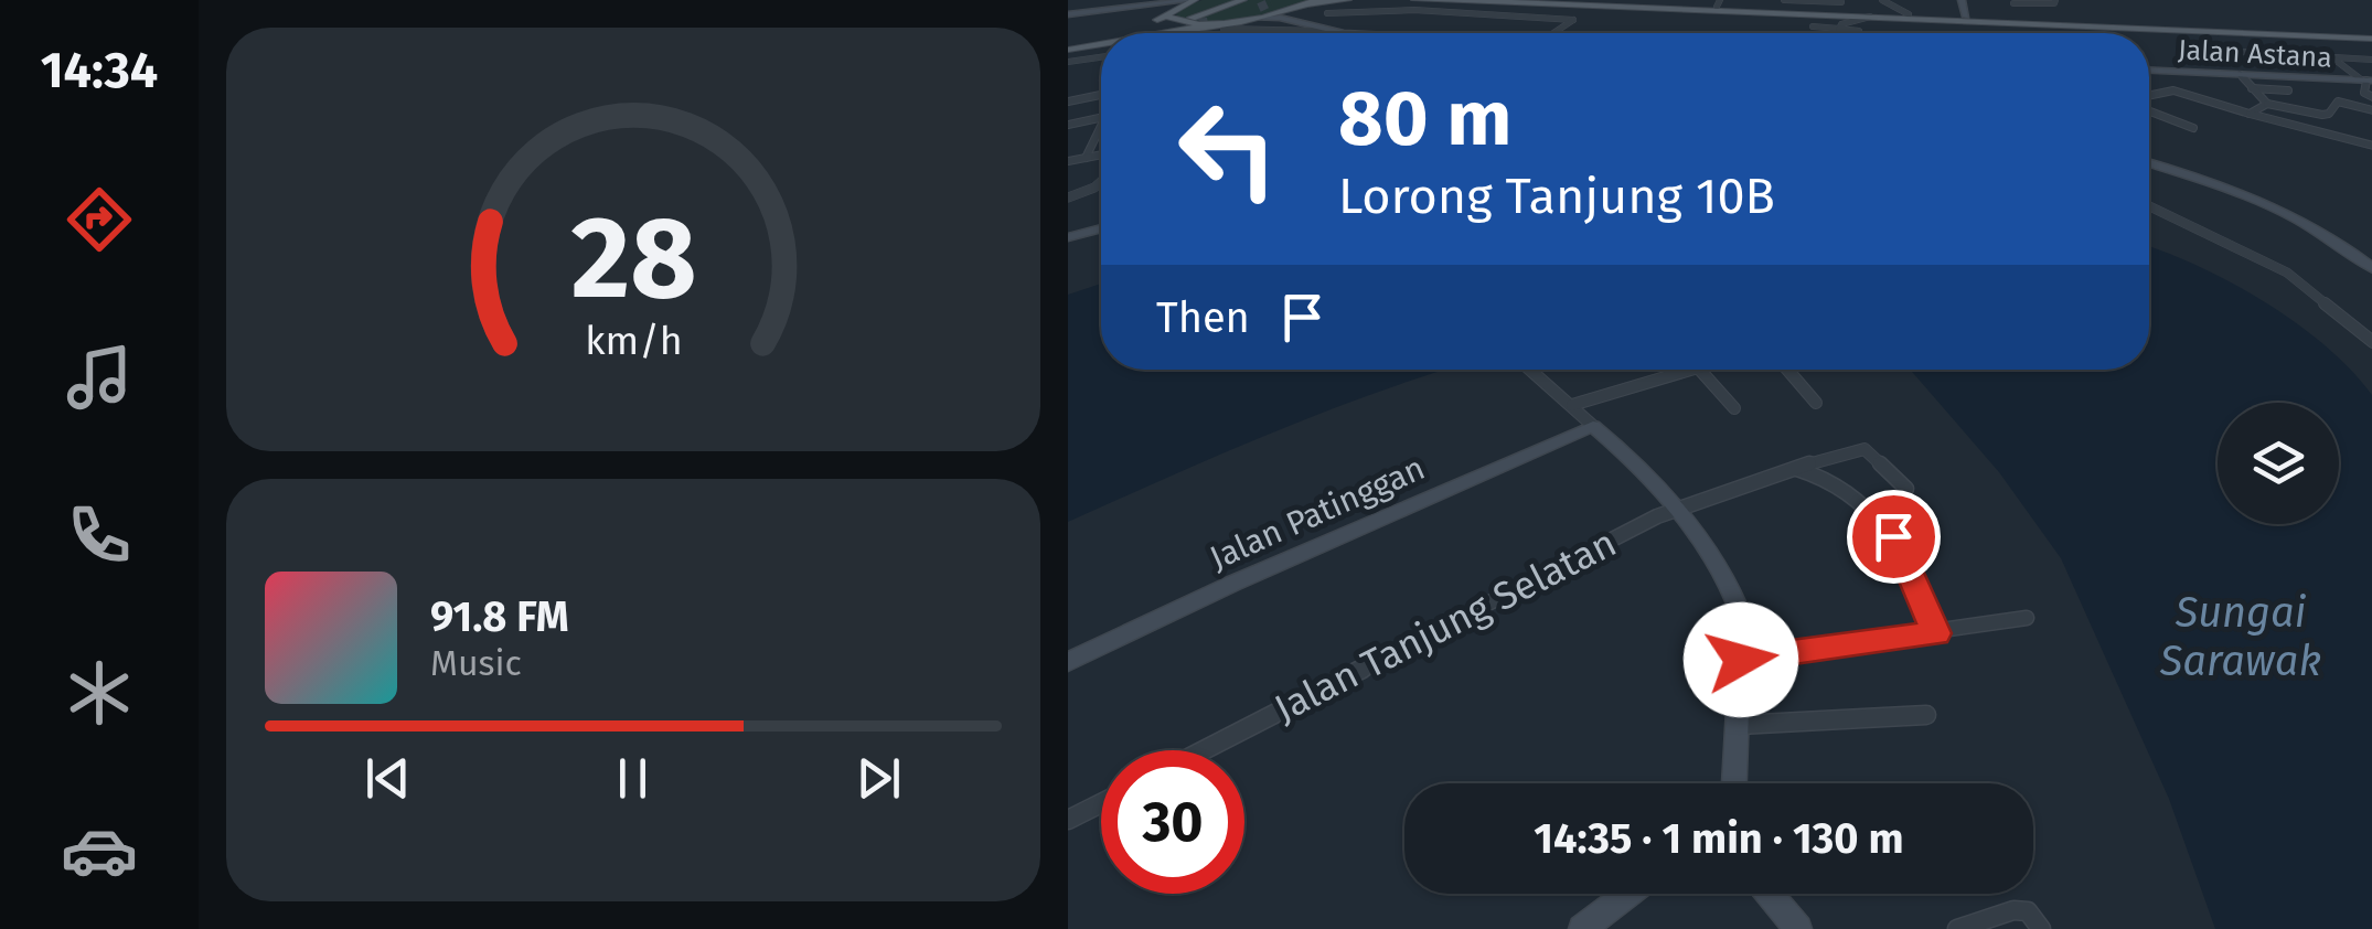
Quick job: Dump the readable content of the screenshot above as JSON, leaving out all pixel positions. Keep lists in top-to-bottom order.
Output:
{
  "streets": {
    "main road": ["Jalan Astana", "Jalan Patinggan"],
    "street": ["Jalan Tanjung Selatan"]
  },
  "water": ["Sungai Sarawak"],
  "page": {
    "tabs": "14:34",
    "turn": ["80 m", "Lorong Tanjung 10B"],
    "then": "Then",
    "song": ["91.8 FM", "Music"],
    "limit": "30",
    "trip": "14:35 · 1 min · 130 m",
    "gauge": ["28", "km/h"]
  }
}
